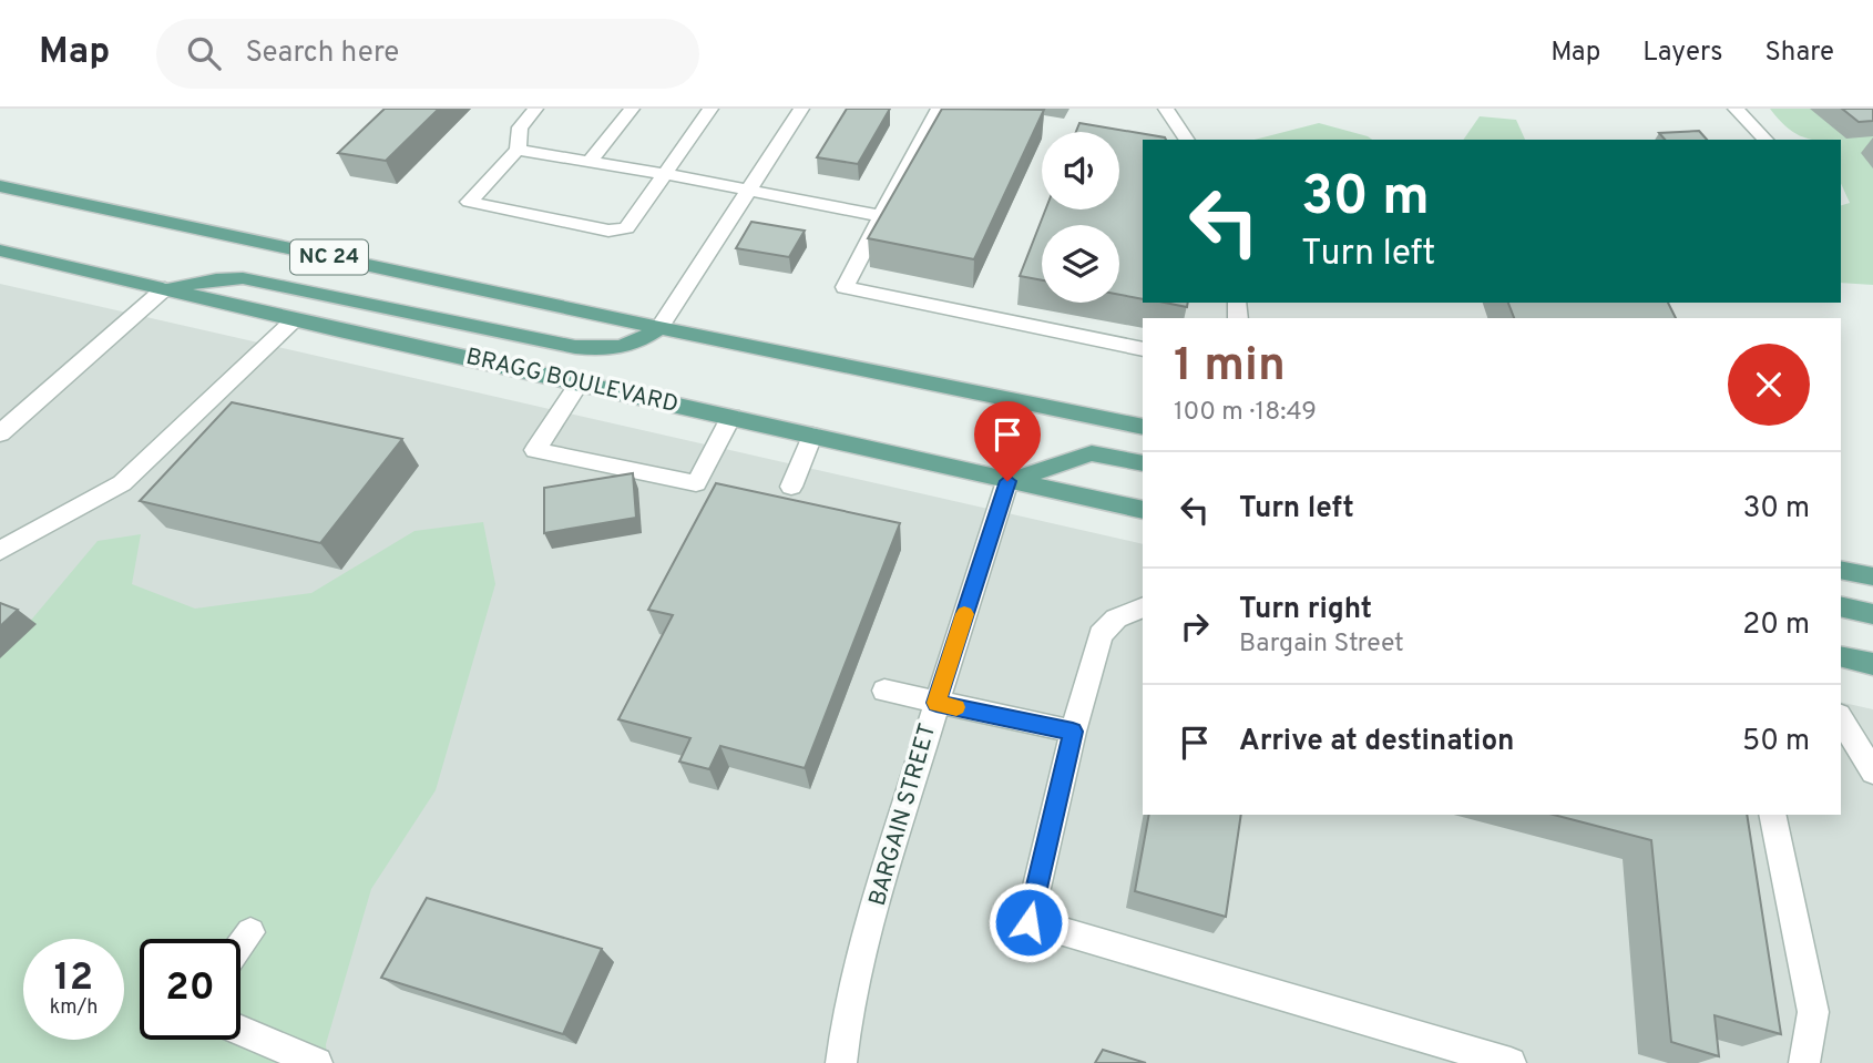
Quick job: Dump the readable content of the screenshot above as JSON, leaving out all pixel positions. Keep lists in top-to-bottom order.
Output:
{
  "streets": {
    "main road": ["NC 24", "BRAGG BOULEVARD"],
    "street": ["BARGAIN STREET"]
  },
  "crossings": [
    ["BRAGG BOULEVARD", "BARGAIN STREET"]
  ],
  "page": {
    "header": "Map",
    "search": "Search here",
    "nav": ["Map", "Layers", "Share"],
    "turn": ["30 m", "Turn left"],
    "heading": ["1 min", "100 m · 18:49"],
    "list": [
      {
        "name": "Turn left",
        "value": "30 m"
      },
      {
        "name": "Turn right",
        "note": "Bargain Street",
        "value": "20 m"
      },
      {
        "name": "Arrive at destination",
        "value": "50 m"
      }
    ],
    "speed": "12 km/h",
    "limit": "20"
  }
}
